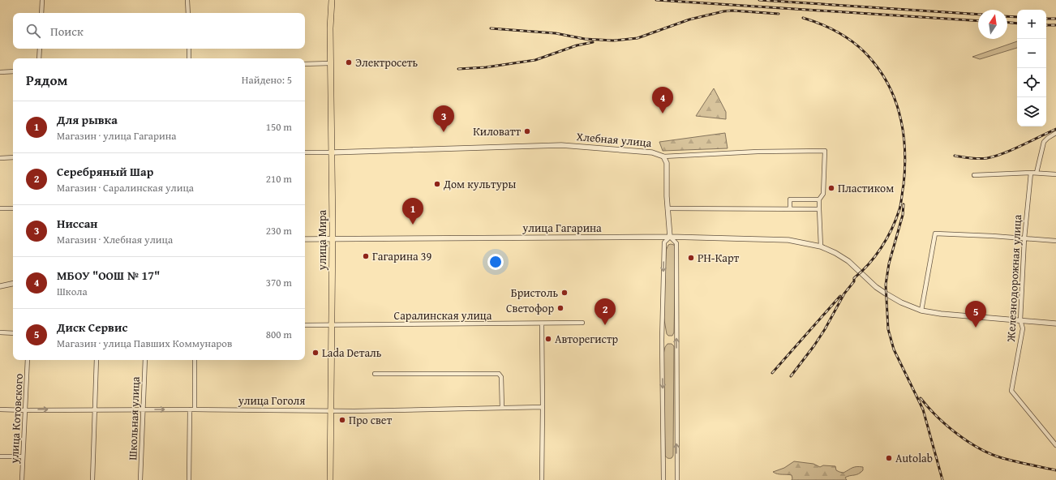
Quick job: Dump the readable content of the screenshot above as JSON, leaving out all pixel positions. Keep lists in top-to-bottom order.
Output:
{
  "streets": {
    "main road": ["улица Мира"],
    "street": [
      "Хлебная улица",
      "улица Гагарина",
      "Железнодорожная улица",
      "Саралинская улица",
      "улица Гоголя",
      "улица Котовского",
      "Школьная улица"
    ]
  },
  "crossings": [
    ["Хлебная улица", "улица Гагарина"],
    ["Хлебная улица", "улица Мира"],
    ["улица Гагарина", "улица Мира"],
    ["улица Гагарина", "Железнодорожная улица"],
    ["улица Мира", "Саралинская улица"],
    ["улица Мира", "улица Гоголя"],
    ["улица Гоголя", "улица Котовского"],
    ["улица Гоголя", "Школьная улица"]
  ],
  "places": [
    "Электросеть",
    "Киловатт",
    "Дом культуры",
    "Пластиком",
    "Гагарина 39",
    "РН-Карт",
    "Бристоль",
    "Светофор",
    "Авторегистр",
    "Lada Dеталь",
    "Про свет",
    "Autolab"
  ],
  "north": "top",
  "page": {
    "map_buttons": ["+", "−"],
    "search": "Поиск",
    "heading": ["Рядом", "Найдено: 5"],
    "pins": [
      "4",
      "3",
      "1",
      "2",
      "5"
    ],
    "list": [
      {
        "mark": "1",
        "name": "Для рывка",
        "note": "Магазин · улица Гагарина",
        "value": "150 m"
      },
      {
        "mark": "2",
        "name": "Серебряный Шар",
        "note": "Магазин · Саралинская улица",
        "value": "210 m"
      },
      {
        "mark": "3",
        "name": "Ниссан",
        "note": "Магазин · Хлебная улица",
        "value": "230 m"
      },
      {
        "mark": "4",
        "name": "МБОУ \"ООШ № 17\"",
        "note": "Школа",
        "value": "370 m"
      },
      {
        "mark": "5",
        "name": "Диск Сервис",
        "note": "Магазин · улица Павших Коммунаров",
        "value": "800 m"
      }
    ]
  }
}
